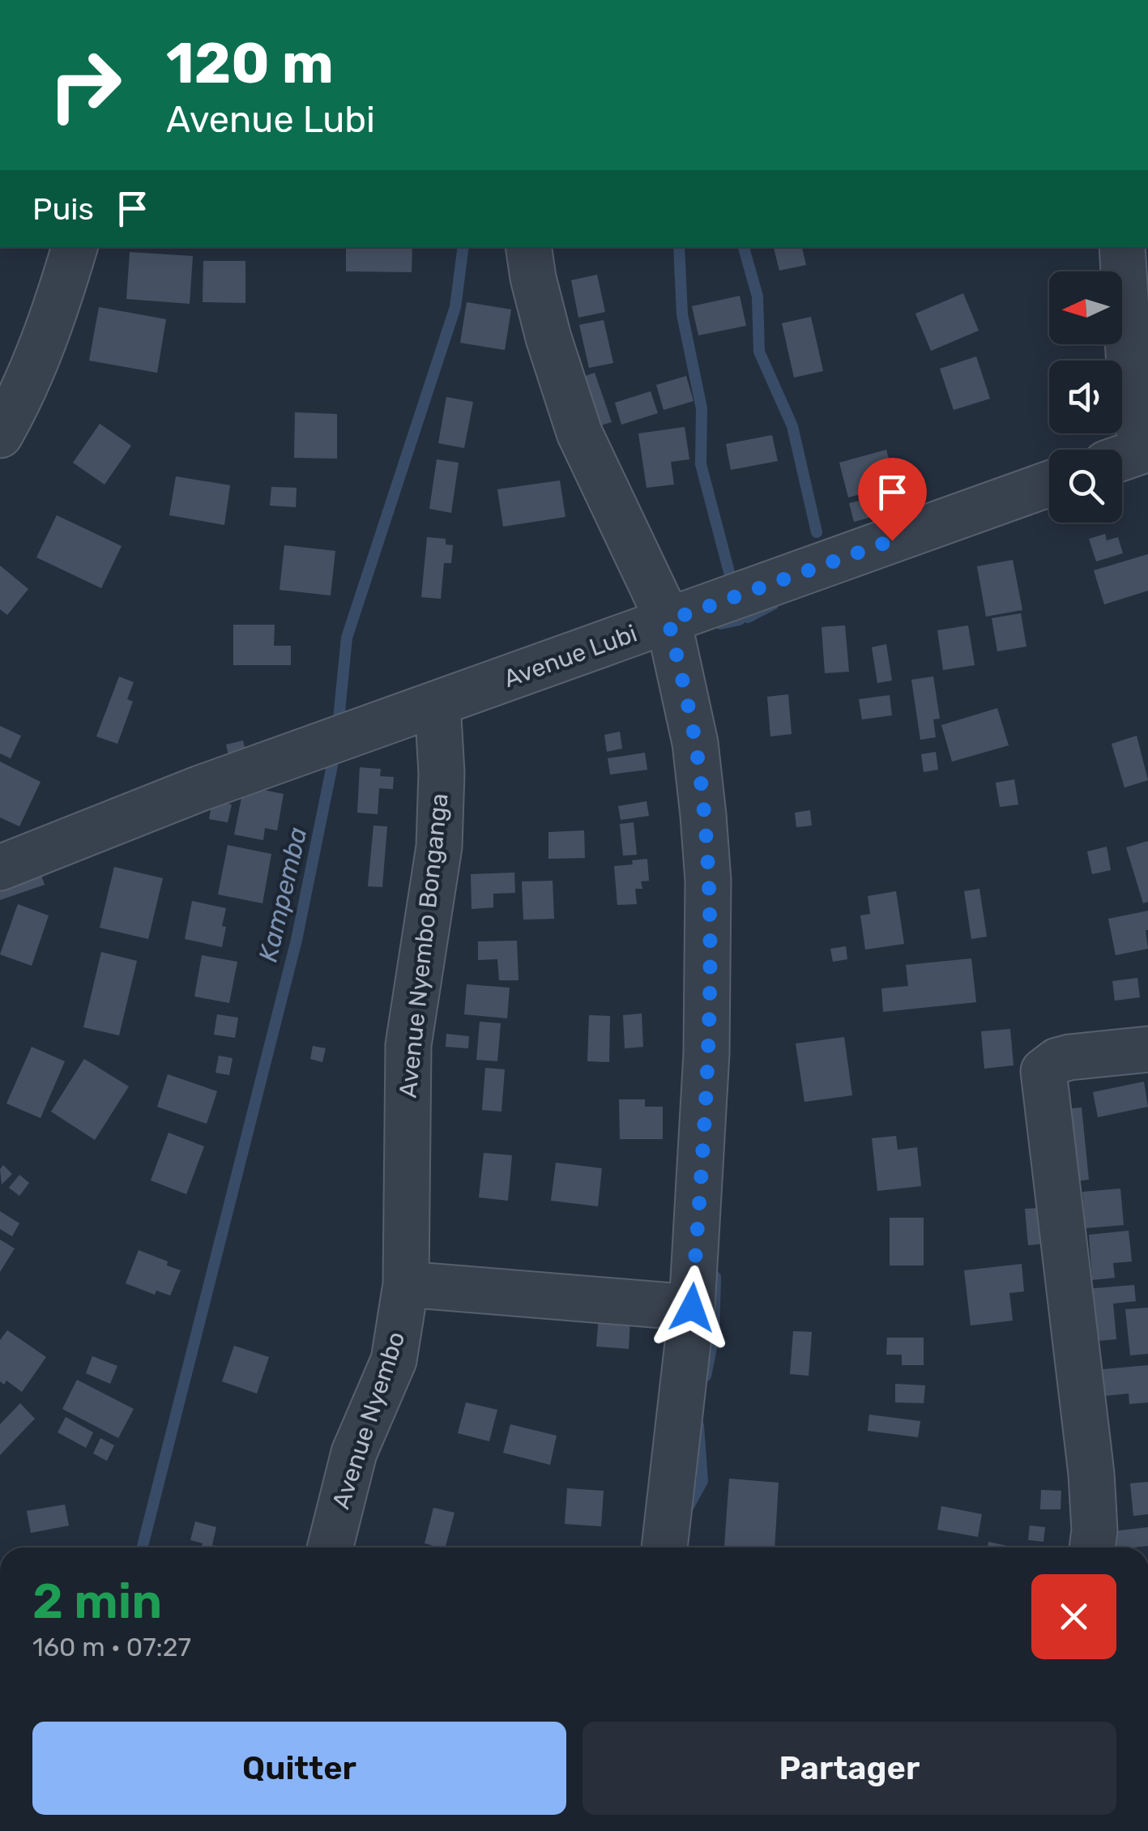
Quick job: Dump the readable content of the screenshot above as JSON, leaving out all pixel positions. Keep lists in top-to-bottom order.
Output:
{
  "streets": {
    "street": ["Avenue Lubi", "Avenue Nyembo Bonganga", "Avenue Nyembo"]
  },
  "crossings": [
    ["Avenue Lubi", "Avenue Nyembo Bonganga"],
    ["Avenue Nyembo Bonganga", "Avenue Nyembo"]
  ],
  "water": ["Kampemba"],
  "north": "left",
  "page": {
    "turn": ["120 m", "Avenue Lubi"],
    "then": "Puis",
    "heading": ["2 min", "160 m · 07:27"],
    "buttons": ["Quitter", "Partager"]
  }
}
